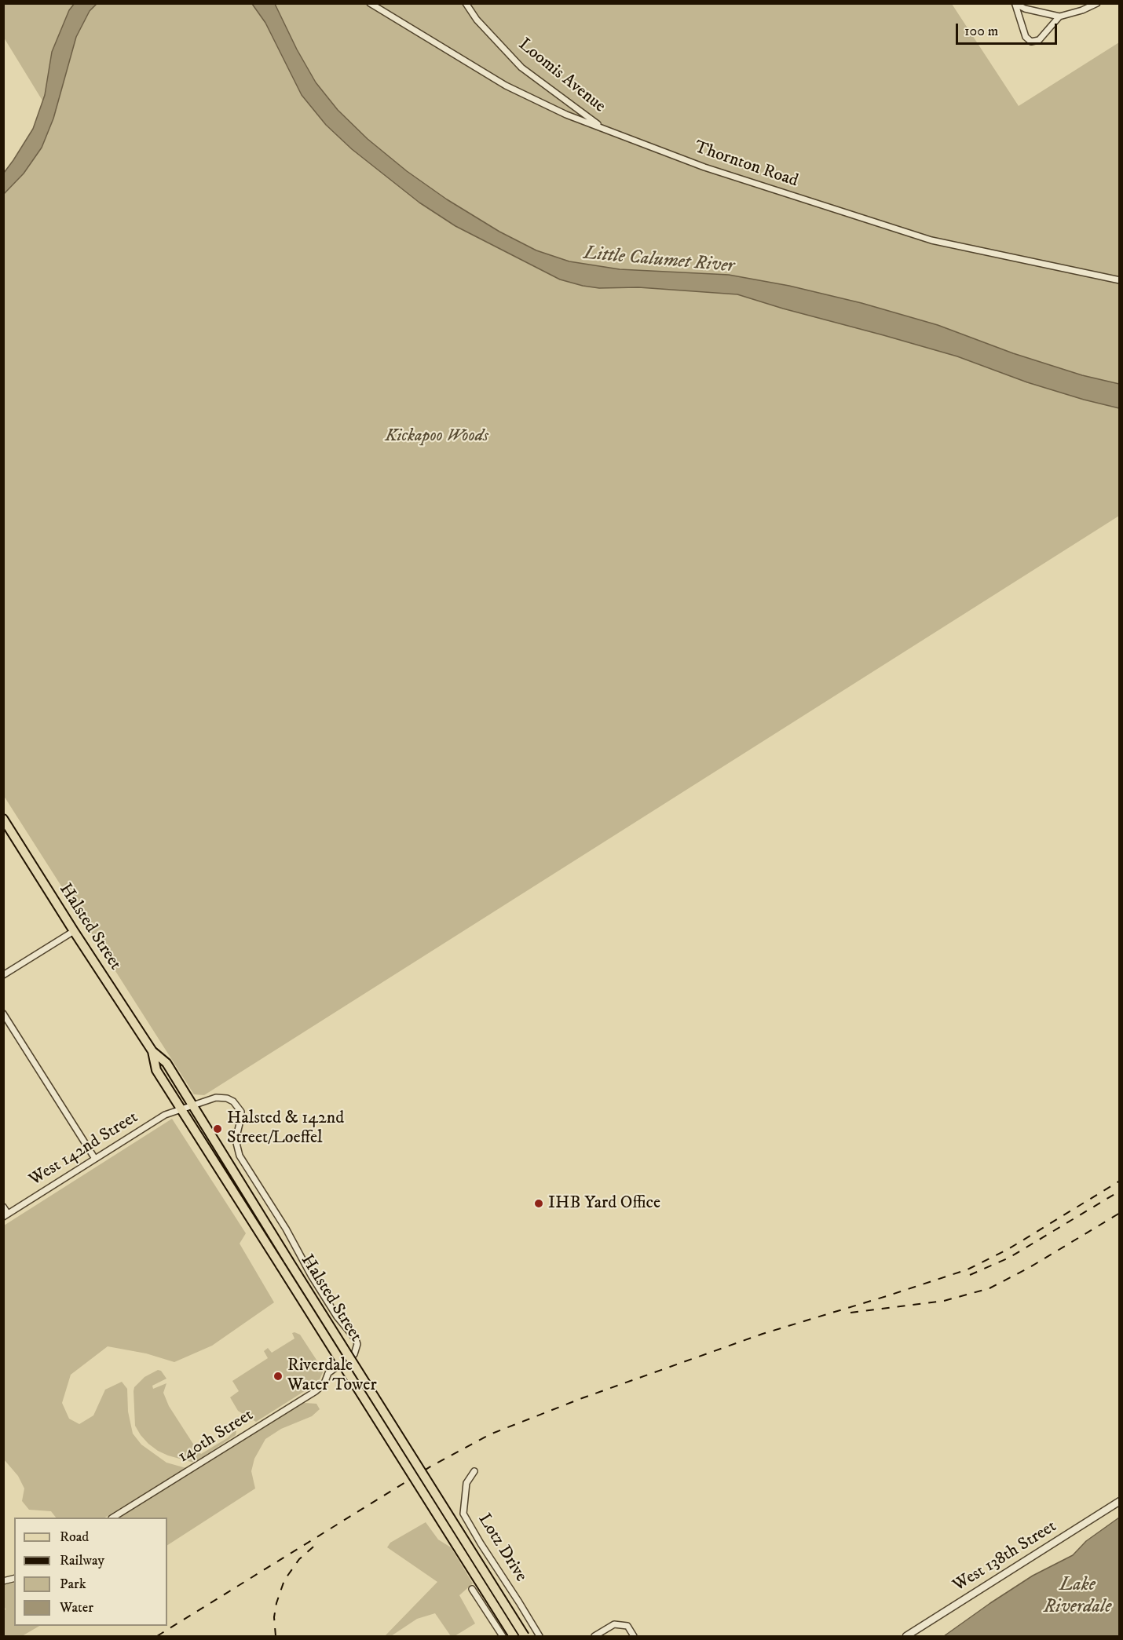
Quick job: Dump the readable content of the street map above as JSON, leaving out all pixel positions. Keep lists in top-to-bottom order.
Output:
{
  "streets": {
    "main road": ["Halsted Street"],
    "street": [
      "Loomis Avenue",
      "Thornton Road",
      "West 142nd Street",
      "140th Street",
      "Lotz Drive",
      "West 138th Street"
    ]
  },
  "crossings": [
    ["Loomis Avenue", "Thornton Road"],
    ["Halsted Street", "West 142nd Street"],
    ["Halsted Street", "140th Street"],
    ["West 142nd Street", "140th Street"]
  ],
  "water": ["Little Calumet River", "Lake Riverdale"],
  "parks": ["Kickapoo Woods"],
  "places": ["Halsted & 142nd Street/Loeffel", "IHB Yard Office", "Riverdale Water Tower"],
  "legend": [
    "Road",
    "Railway",
    "Park",
    "Water"
  ],
  "scale_bar": "100 m"
}
